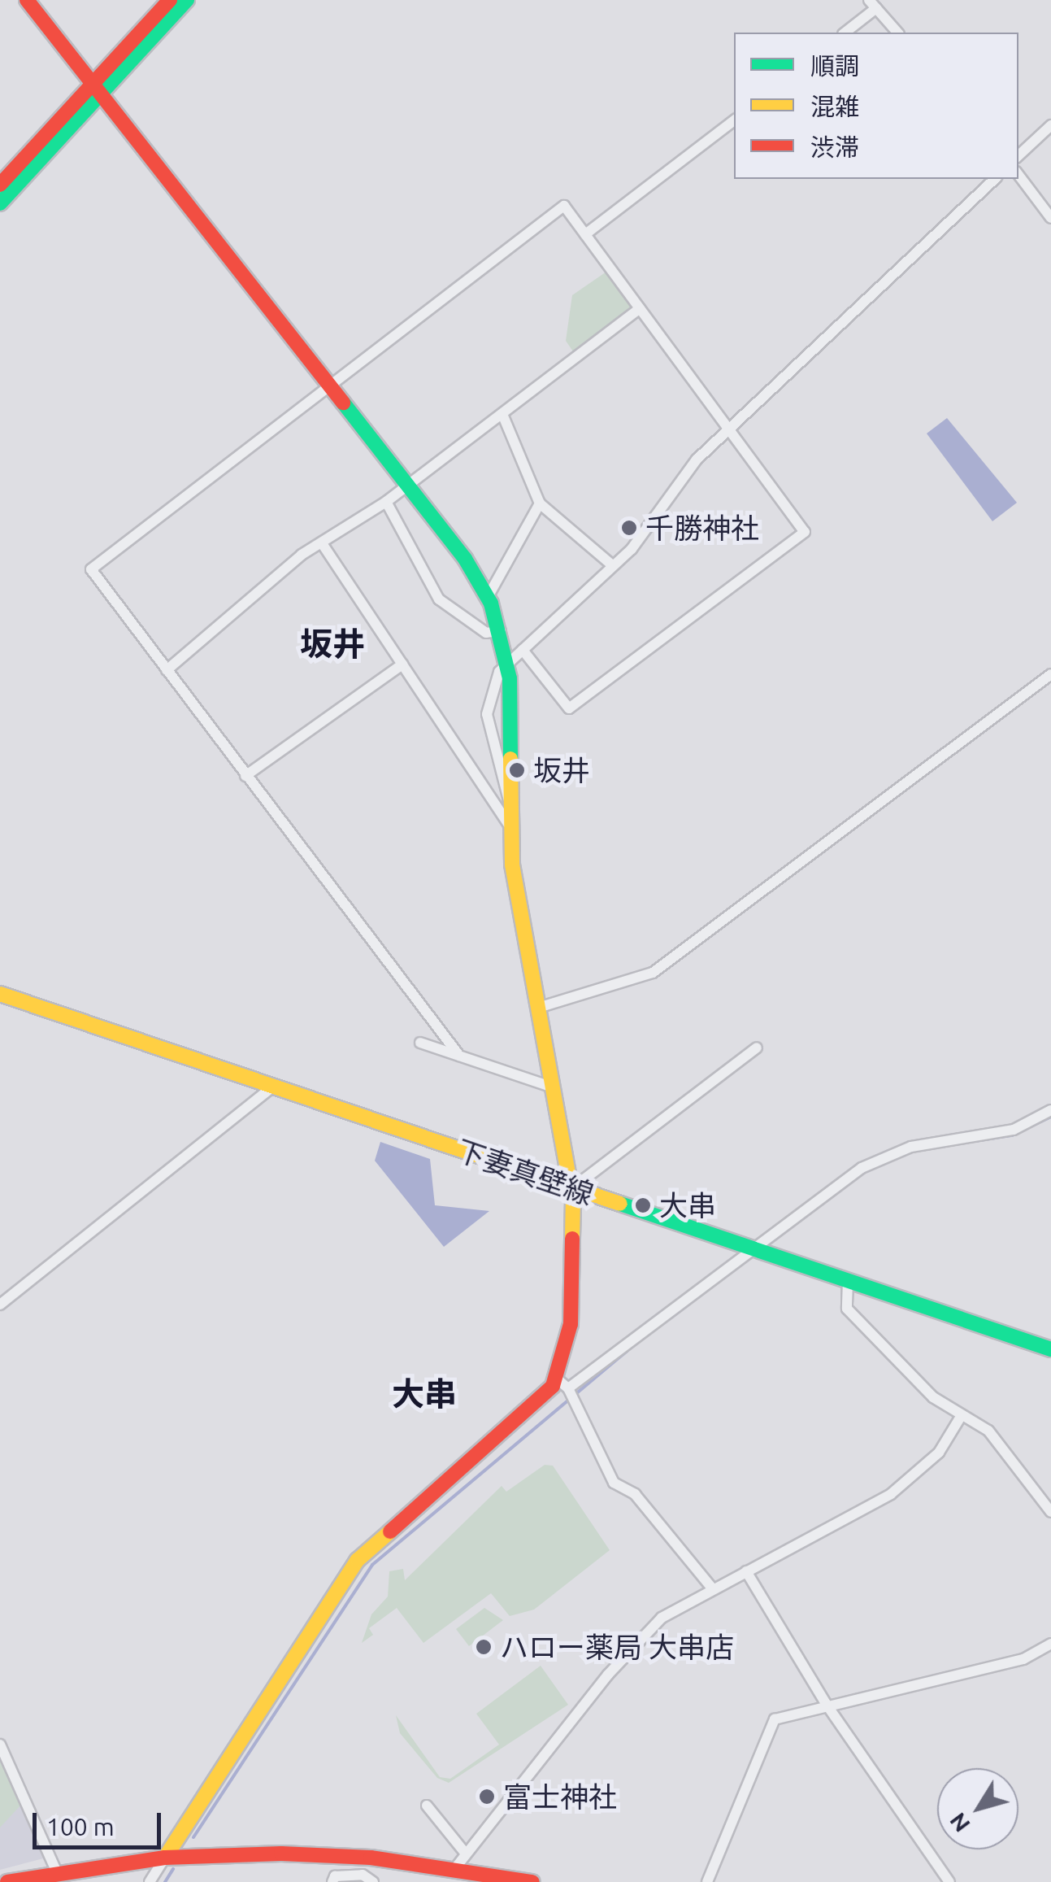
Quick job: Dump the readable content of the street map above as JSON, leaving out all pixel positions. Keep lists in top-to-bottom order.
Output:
{
  "streets": {
    "main road": ["下妻真壁線"]
  },
  "districts": ["坂井", "大串"],
  "places": [
    "千勝神社",
    "坂井",
    "大串",
    "ハロー薬局 大串店",
    "富士神社"
  ],
  "legend": ["順調", "混雑", "渋滞"],
  "scale_bar": "100 m",
  "north": "bottom left"
}
